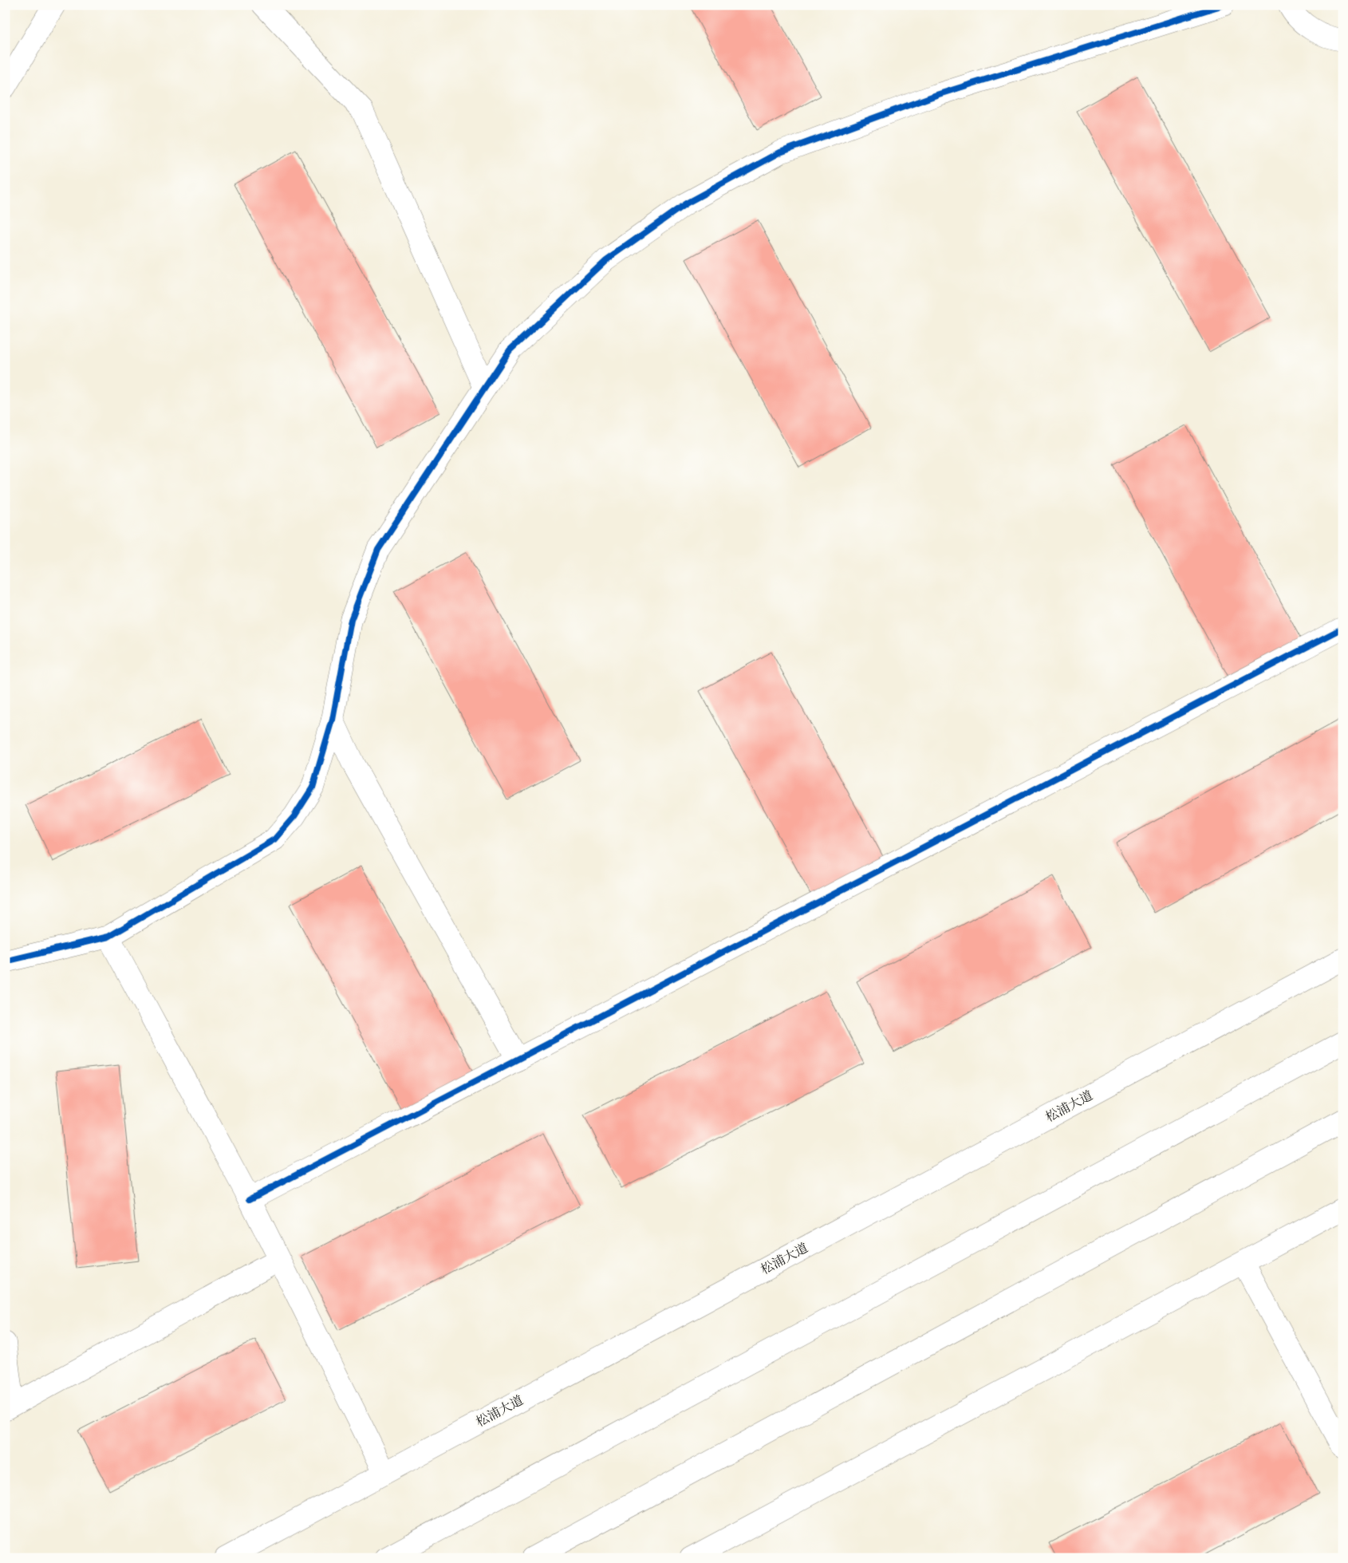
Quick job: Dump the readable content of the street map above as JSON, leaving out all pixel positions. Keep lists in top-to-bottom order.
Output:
{
  "streets": {
    "main road": ["松浦大道"]
  }
}
